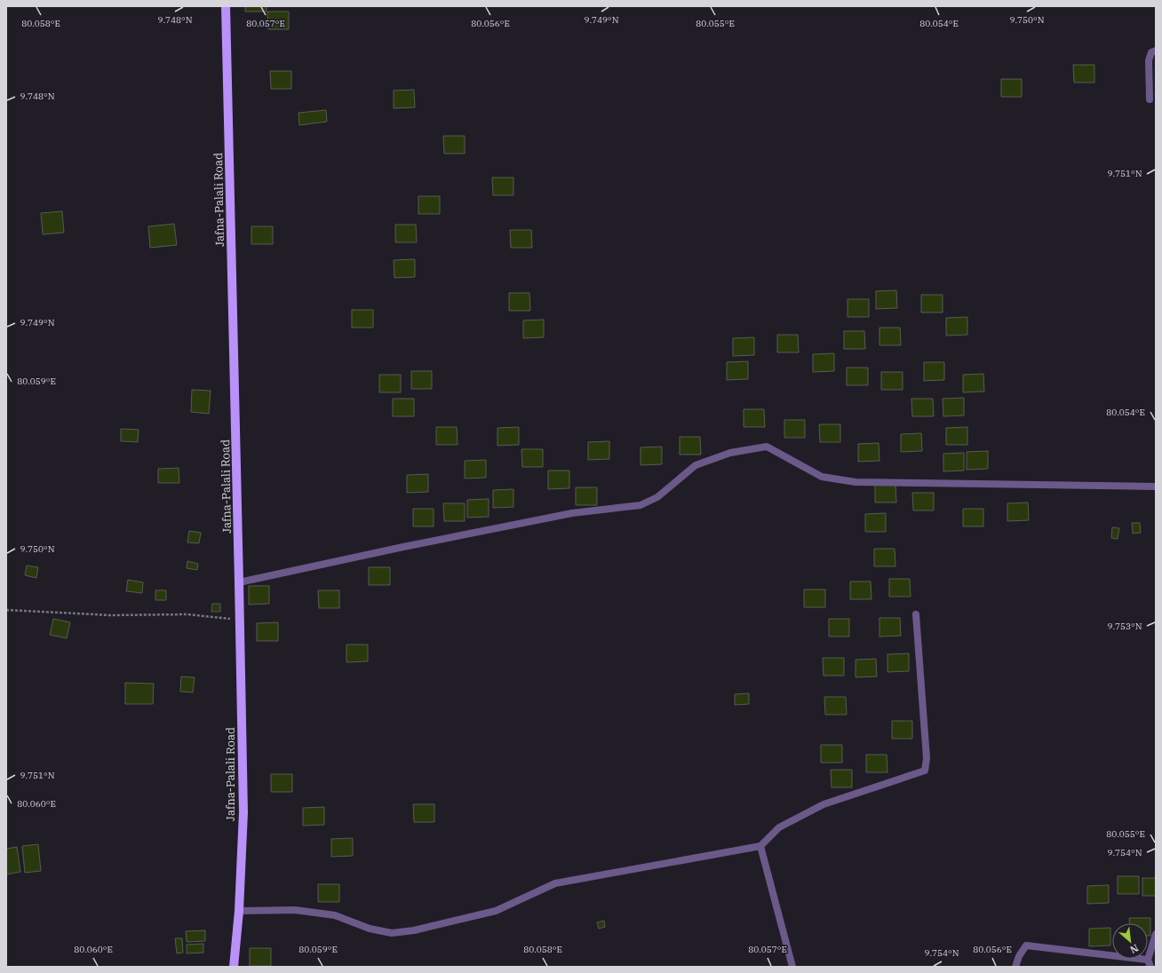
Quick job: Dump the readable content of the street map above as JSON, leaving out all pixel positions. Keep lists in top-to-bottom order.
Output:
{
  "streets": {
    "main road": ["Jafna-Palali Road"]
  },
  "north": "bottom right",
  "coordinates": [
    "9.748°N",
    "9.749°N",
    "9.750°N",
    "80.057°E",
    "80.055°E",
    "80.054°E",
    "80.058°E",
    "80.056°E",
    "9.751°N",
    "80.059°E",
    "9.753°N",
    "80.060°E",
    "9.754°N"
  ]
}
